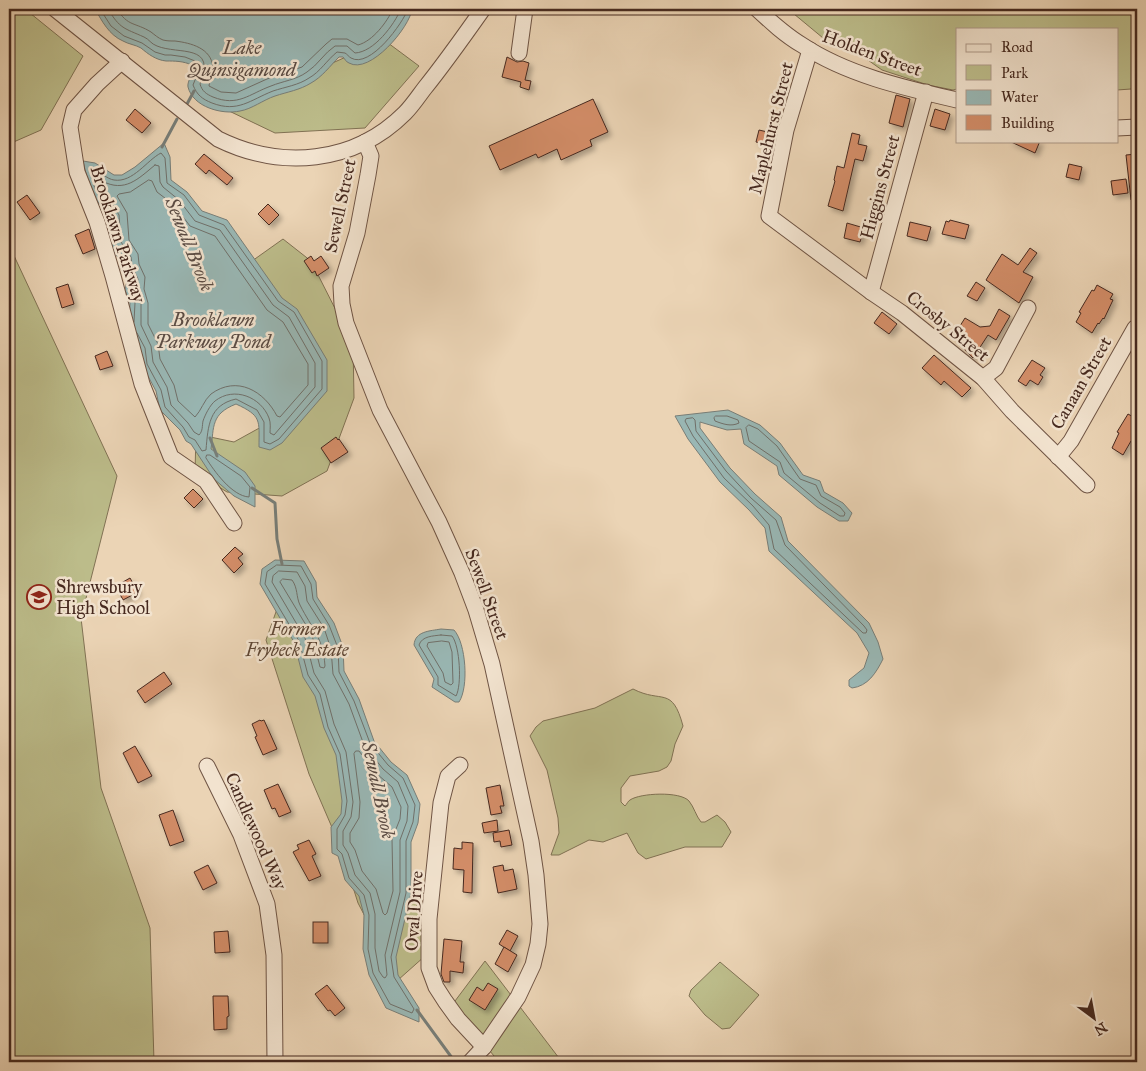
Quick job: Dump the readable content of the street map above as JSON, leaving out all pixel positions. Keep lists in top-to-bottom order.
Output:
{
  "streets": {
    "street": [
      "Holden Street",
      "Maplehurst Street",
      "Higgins Street",
      "Sewell Street",
      "Brooklawn Parkway",
      "Crosby Street",
      "Canaan Street",
      "Candlewood Way",
      "Oval Drive"
    ]
  },
  "crossings": [
    ["Holden Street", "Maplehurst Street"],
    ["Holden Street", "Higgins Street"],
    ["Maplehurst Street", "Crosby Street"],
    ["Higgins Street", "Crosby Street"],
    ["Sewell Street", "Oval Drive"],
    ["Crosby Street", "Canaan Street"]
  ],
  "water": ["Lake Quinsigamond", "Sewall Brook", "Brooklawn Parkway Pond"],
  "parks": ["Former Frybeck Estate"],
  "places": {
    "school or university": ["Shrewsbury High School"]
  },
  "legend": [
    "Road",
    "Park",
    "Water",
    "Building"
  ],
  "north": "bottom right"
}
